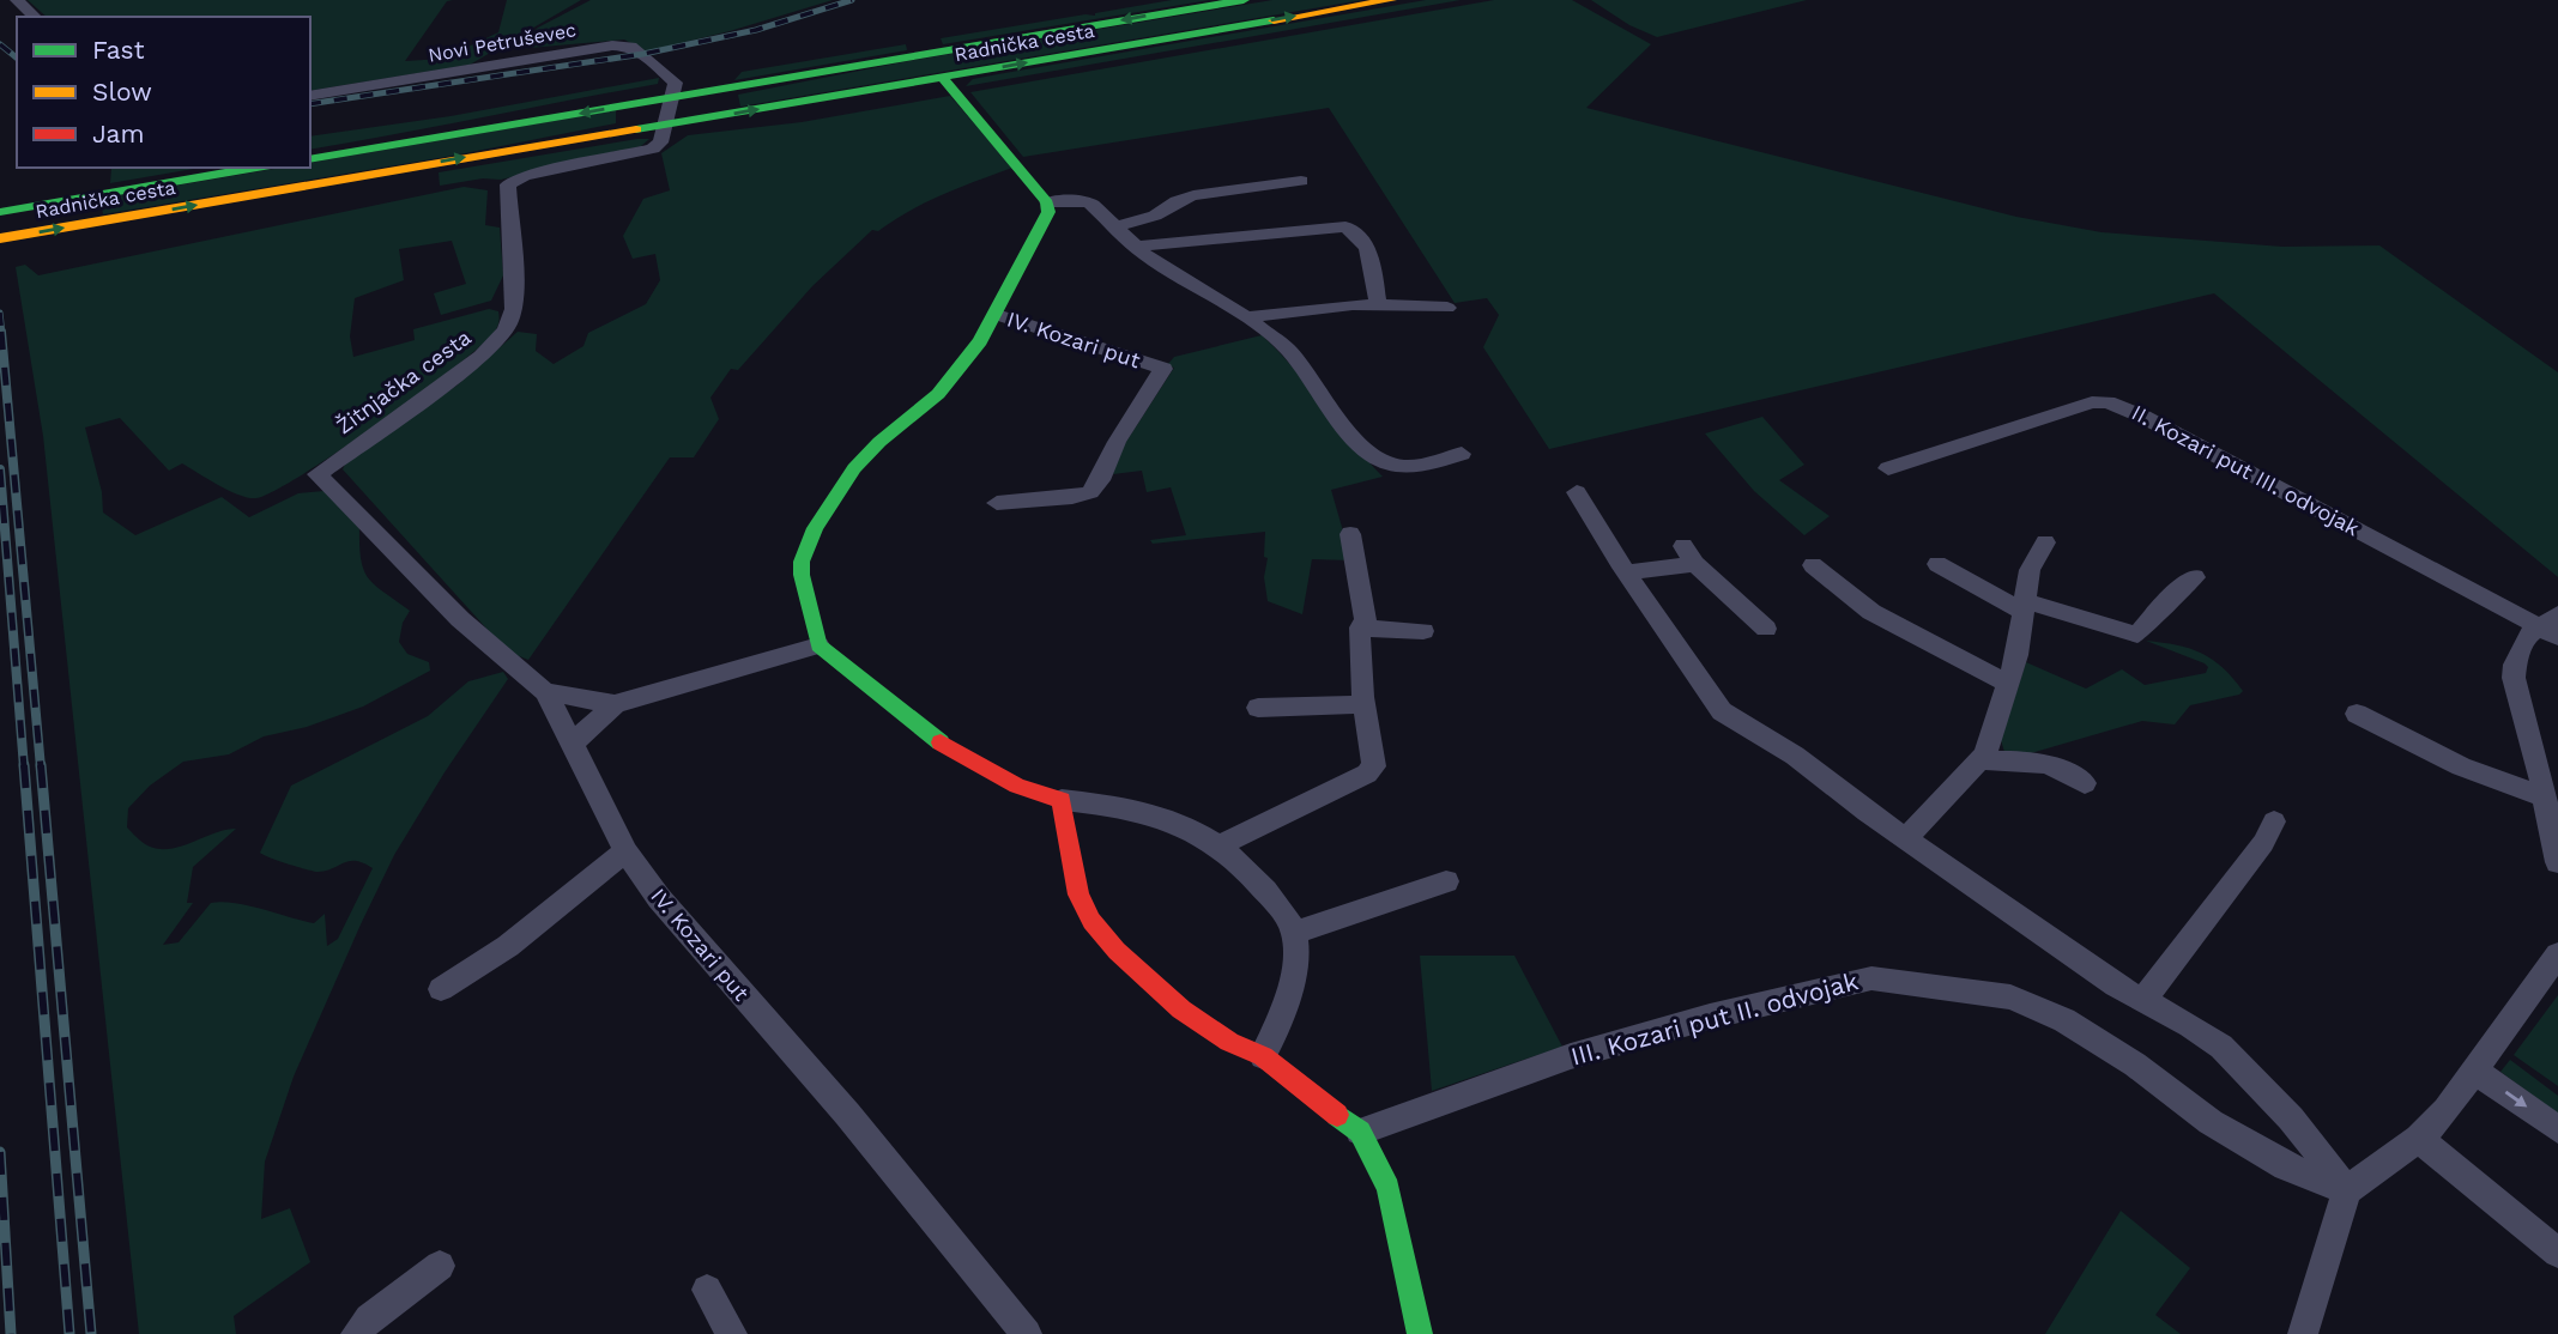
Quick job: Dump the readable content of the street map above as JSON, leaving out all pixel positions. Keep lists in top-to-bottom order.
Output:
{
  "streets": {
    "main road": ["Radnička cesta", "IV. Kozari put"],
    "street": [
      "Novi Petruševec",
      "Žitnjačka cesta",
      "II. Kozari put III. odvojak",
      "III. Kozari put II. odvojak"
    ]
  },
  "crossings": [
    ["Novi Petruševec", "Radnička cesta"],
    ["Radnička cesta", "Žitnjačka cesta"],
    ["IV. Kozari put", "Žitnjačka cesta"]
  ],
  "legend": ["Fast", "Slow", "Jam"]
}
